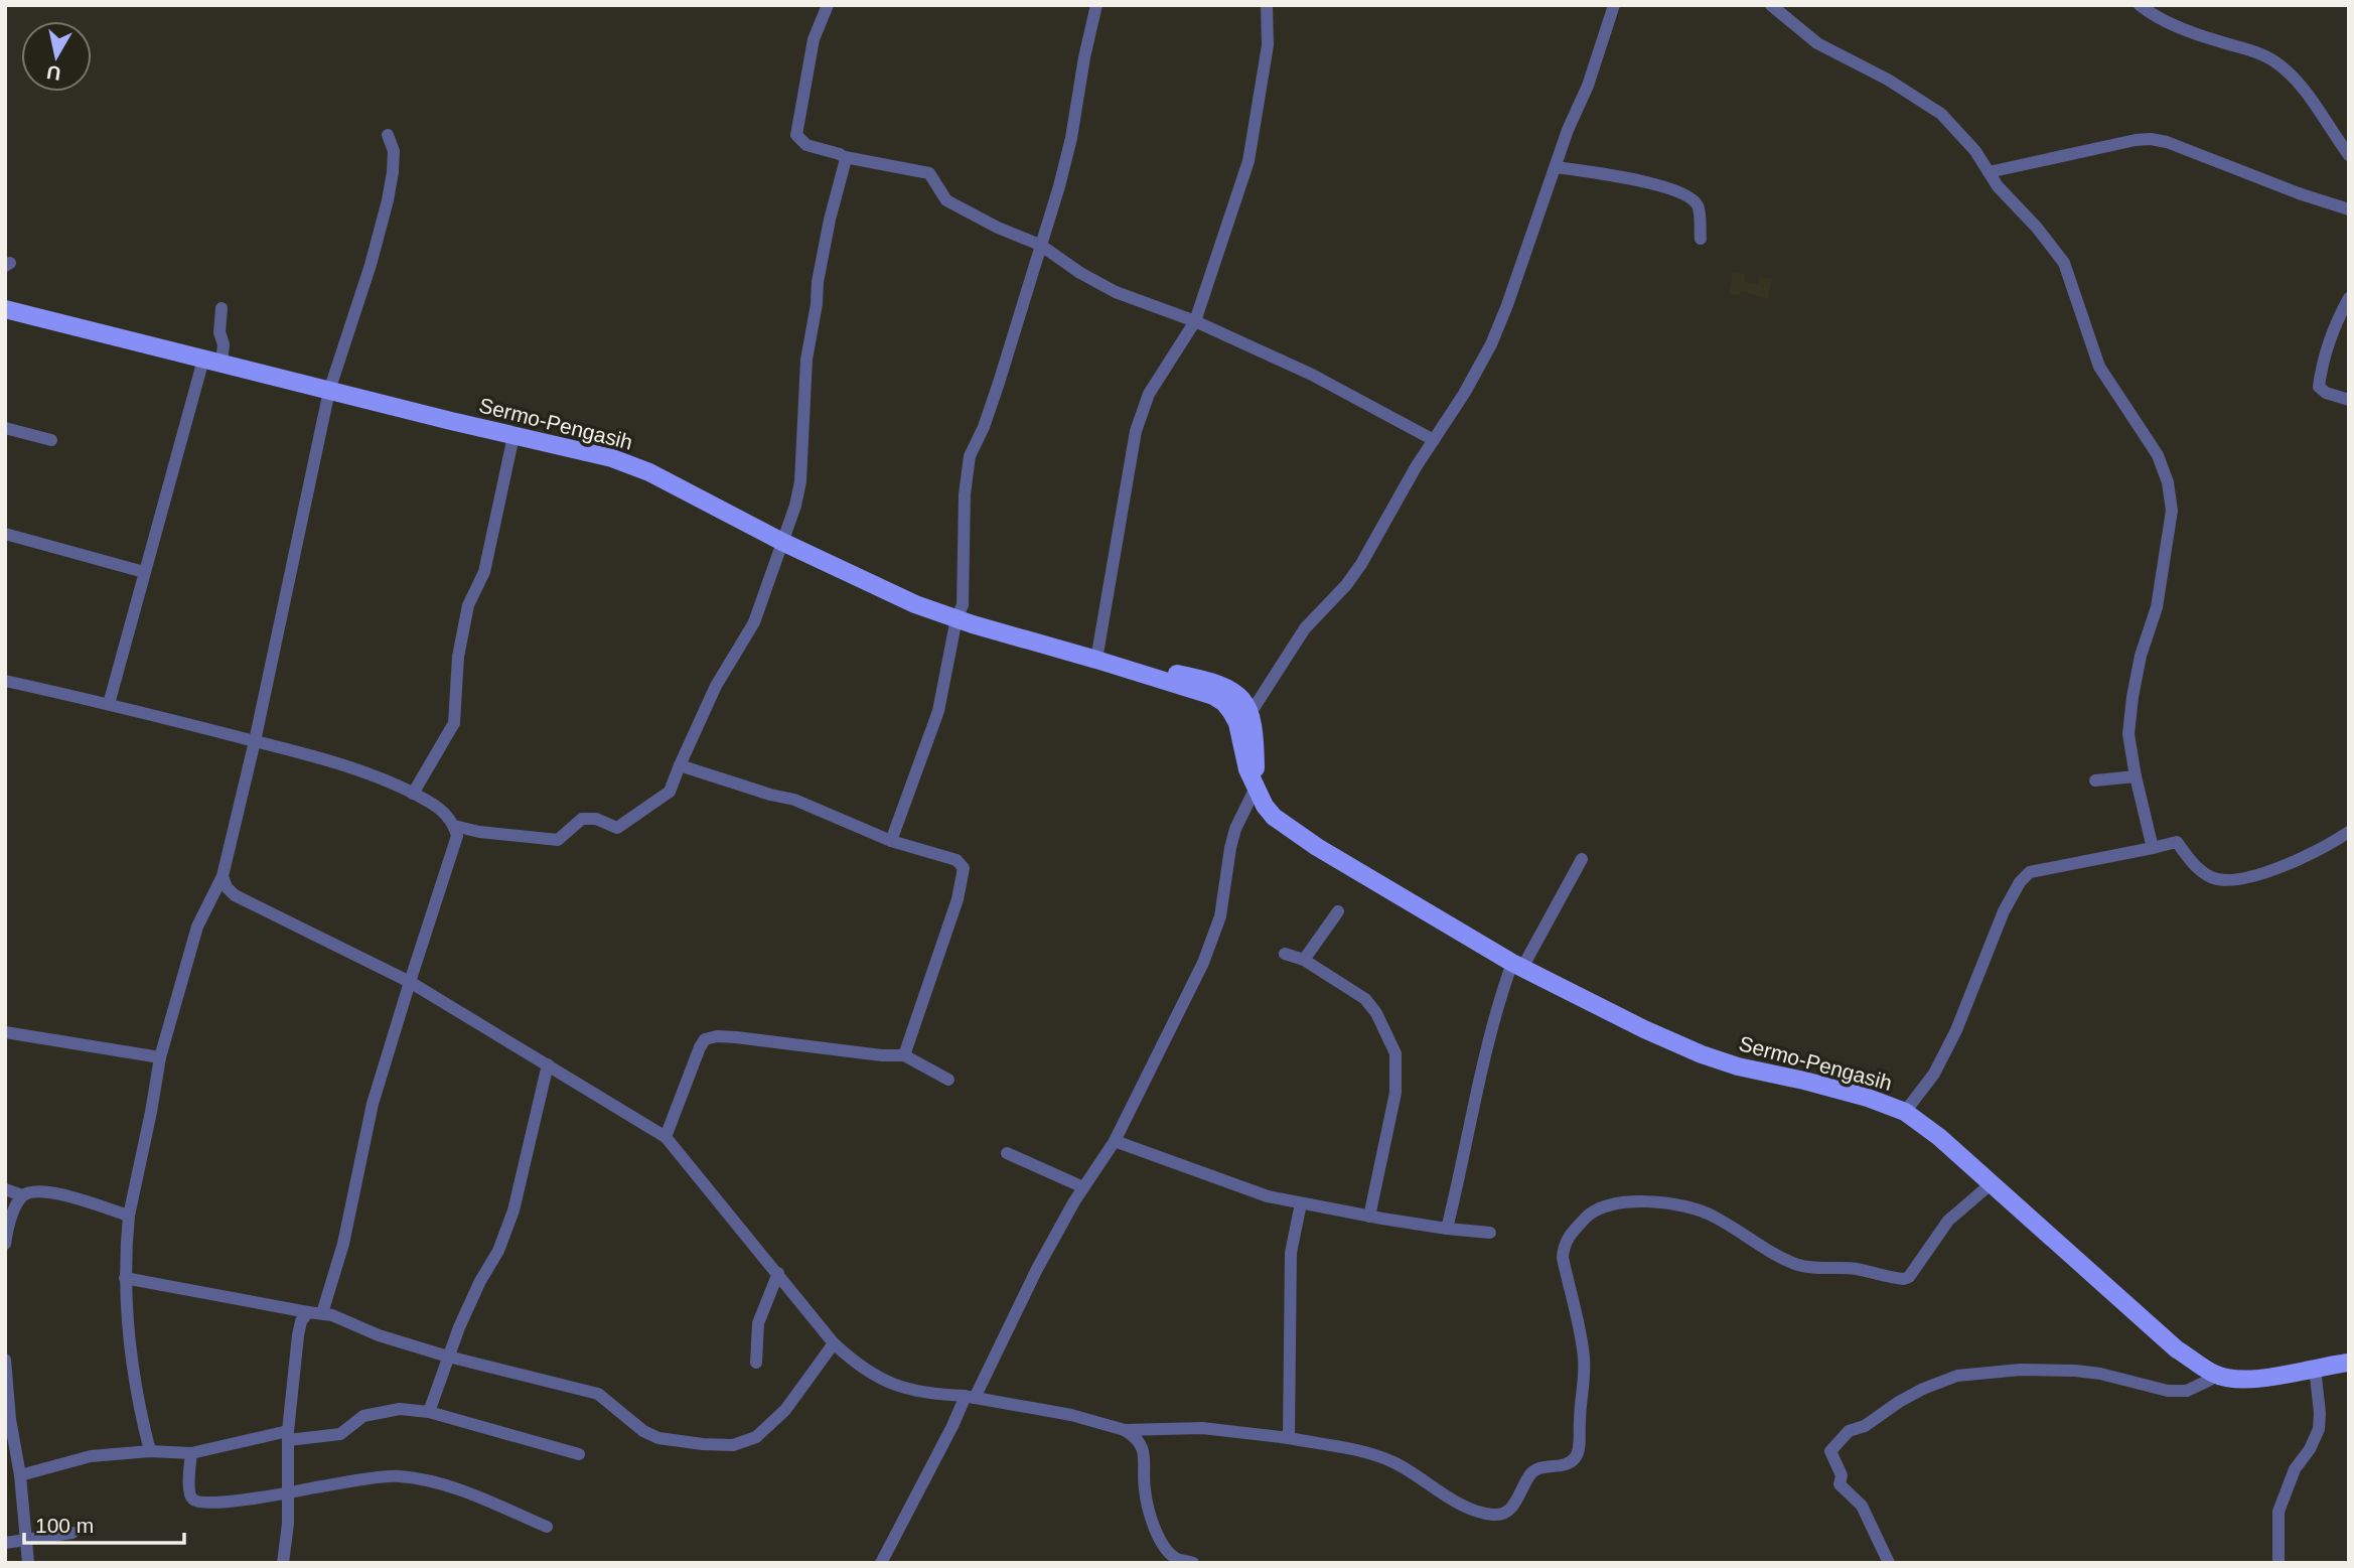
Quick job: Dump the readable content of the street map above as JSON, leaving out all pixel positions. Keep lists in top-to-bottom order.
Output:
{
  "streets": {
    "main road": ["Sermo-Pengasih"]
  },
  "scale_bar": "100 m",
  "north": "bottom"
}
